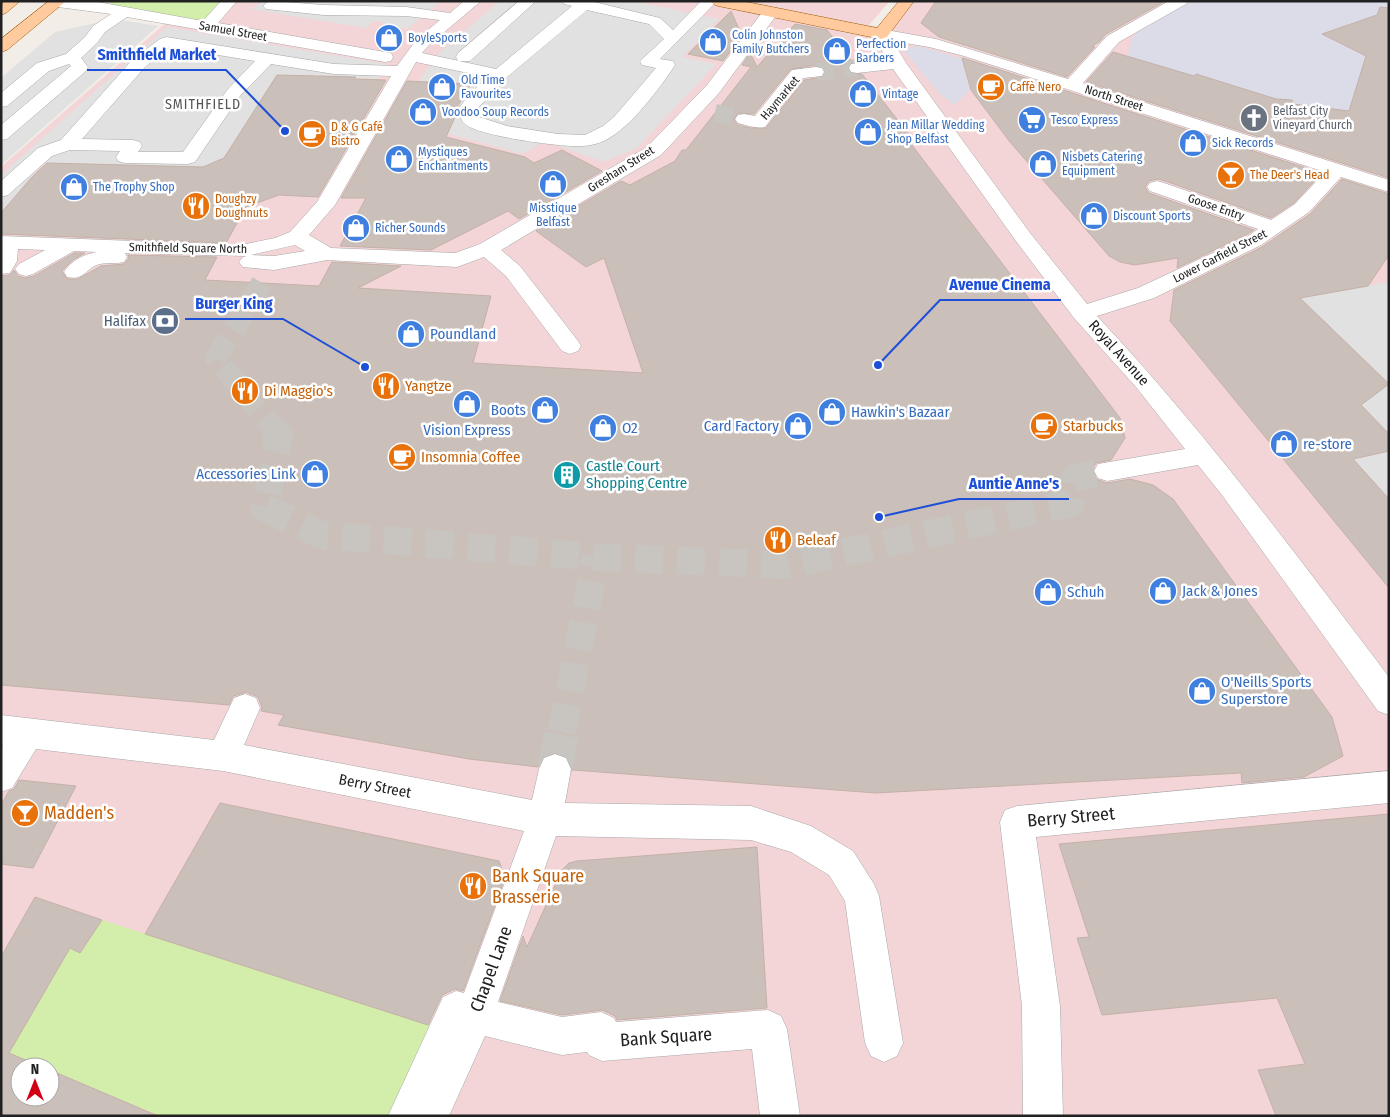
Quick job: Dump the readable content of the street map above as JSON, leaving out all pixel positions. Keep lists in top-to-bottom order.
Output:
{
  "streets": {
    "main road": ["North Street"],
    "street": [
      "Samuel Street",
      "Haymarket",
      "Gresham Street",
      "Goose Entry",
      "Smithfield Square North",
      "Lower Garfield Street",
      "Royal Avenue",
      "Berry Street",
      "Chapel Lane",
      "Bank Square"
    ]
  },
  "crossings": [
    ["North Street", "Gresham Street"],
    ["North Street", "Lower Garfield Street"],
    ["North Street", "Royal Avenue"],
    ["Goose Entry", "Lower Garfield Street"],
    ["Lower Garfield Street", "Royal Avenue"],
    ["Berry Street", "Chapel Lane"],
    ["Chapel Lane", "Bank Square"]
  ],
  "districts": ["SMITHFIELD"],
  "places": {
    "shop": [
      "BoyleSports",
      "Colin Johnston Family Butchers",
      "Perfection Barbers",
      "Old Time Favourites",
      "Vintage",
      "Voodoo Soup Records",
      "Jean Millar Wedding Shop Belfast",
      "Sick Records",
      "Mystiques Enchantments",
      "Nisbets Catering Equipment",
      "Misstique Belfast",
      "The Trophy Shop",
      "Discount Sports",
      "Richer Sounds",
      "Poundland",
      "Vision Express",
      "Boots",
      "Hawkin's Bazaar",
      "Card Factory",
      "O2",
      "re-store",
      "Accessories Link",
      "Jack & Jones",
      "Schuh",
      "O'Neills Sports Superstore"
    ],
    "cafe": [
      "Caffè Nero",
      "D & G Café Bistro",
      "Starbucks",
      "Insomnia Coffee"
    ],
    "church": ["Belfast City Vineyard Church"],
    "supermarket": ["Tesco Express"],
    "other": [
      "Smithfield Market",
      "Avenue Cinema",
      "Burger King",
      "Auntie Anne's"
    ],
    "bar": ["The Deer's Head", "Madden's"],
    "restaurant": [
      "Doughzy Doughnuts",
      "Yangtze",
      "Di Maggio's",
      "Beleaf",
      "Bank Square Brasserie"
    ],
    "bank": ["Halifax"],
    "building": ["Castle Court Shopping Centre"]
  },
  "north": "top"
}
